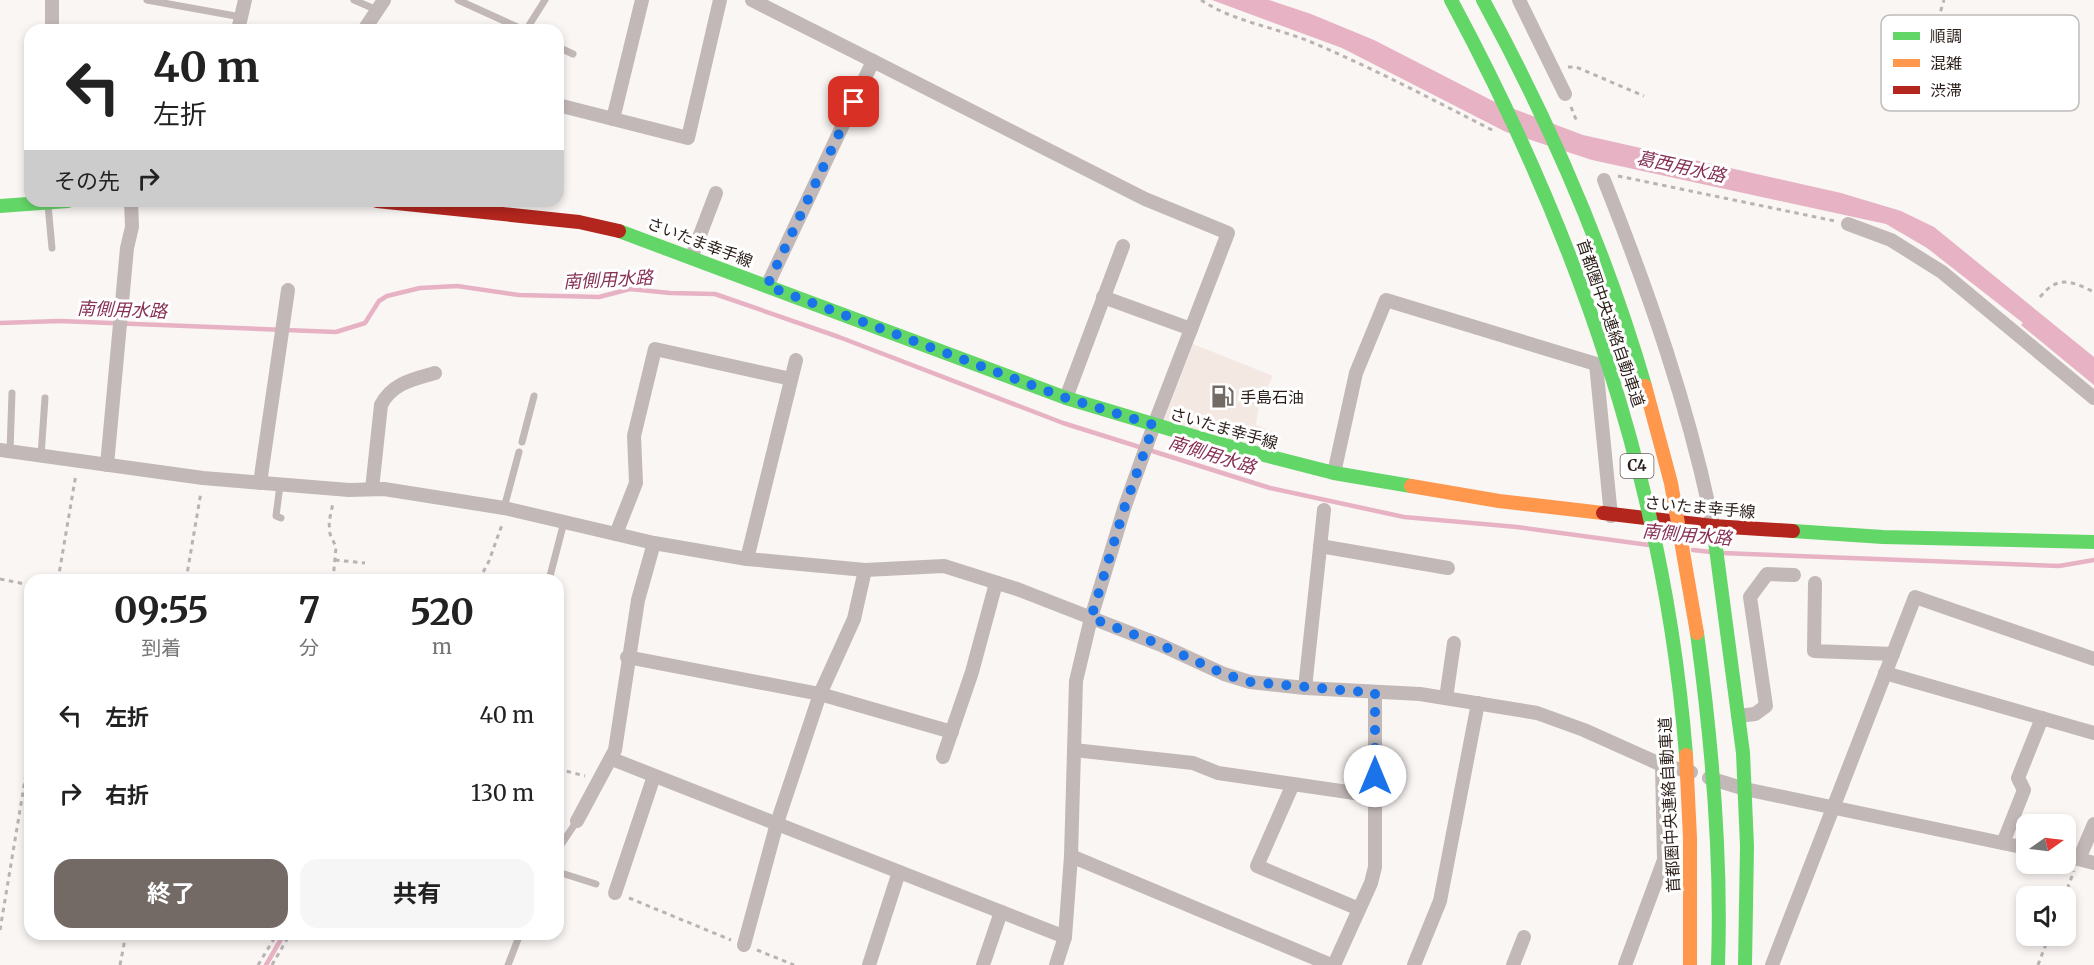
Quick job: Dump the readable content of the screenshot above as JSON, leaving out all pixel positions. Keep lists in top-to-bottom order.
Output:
{
  "streets": {
    "main road": ["さいたま幸手線", "首都圏中央連絡自動車道", "C4"]
  },
  "water": ["葛西用水路", "南側用水路"],
  "places": {
    "fuel station": ["手島石油"]
  },
  "legend": ["順調", "混雑", "渋滞"],
  "north": "right",
  "page": {
    "turn": ["40 m", "左折"],
    "then": "その先",
    "eta": [
      "09:55",
      "到着",
      "7",
      "分",
      "520",
      "m"
    ],
    "list": [
      {
        "name": "左折",
        "value": "40 m"
      },
      {
        "name": "右折",
        "value": "130 m"
      }
    ],
    "buttons": ["終了", "共有"]
  }
}
